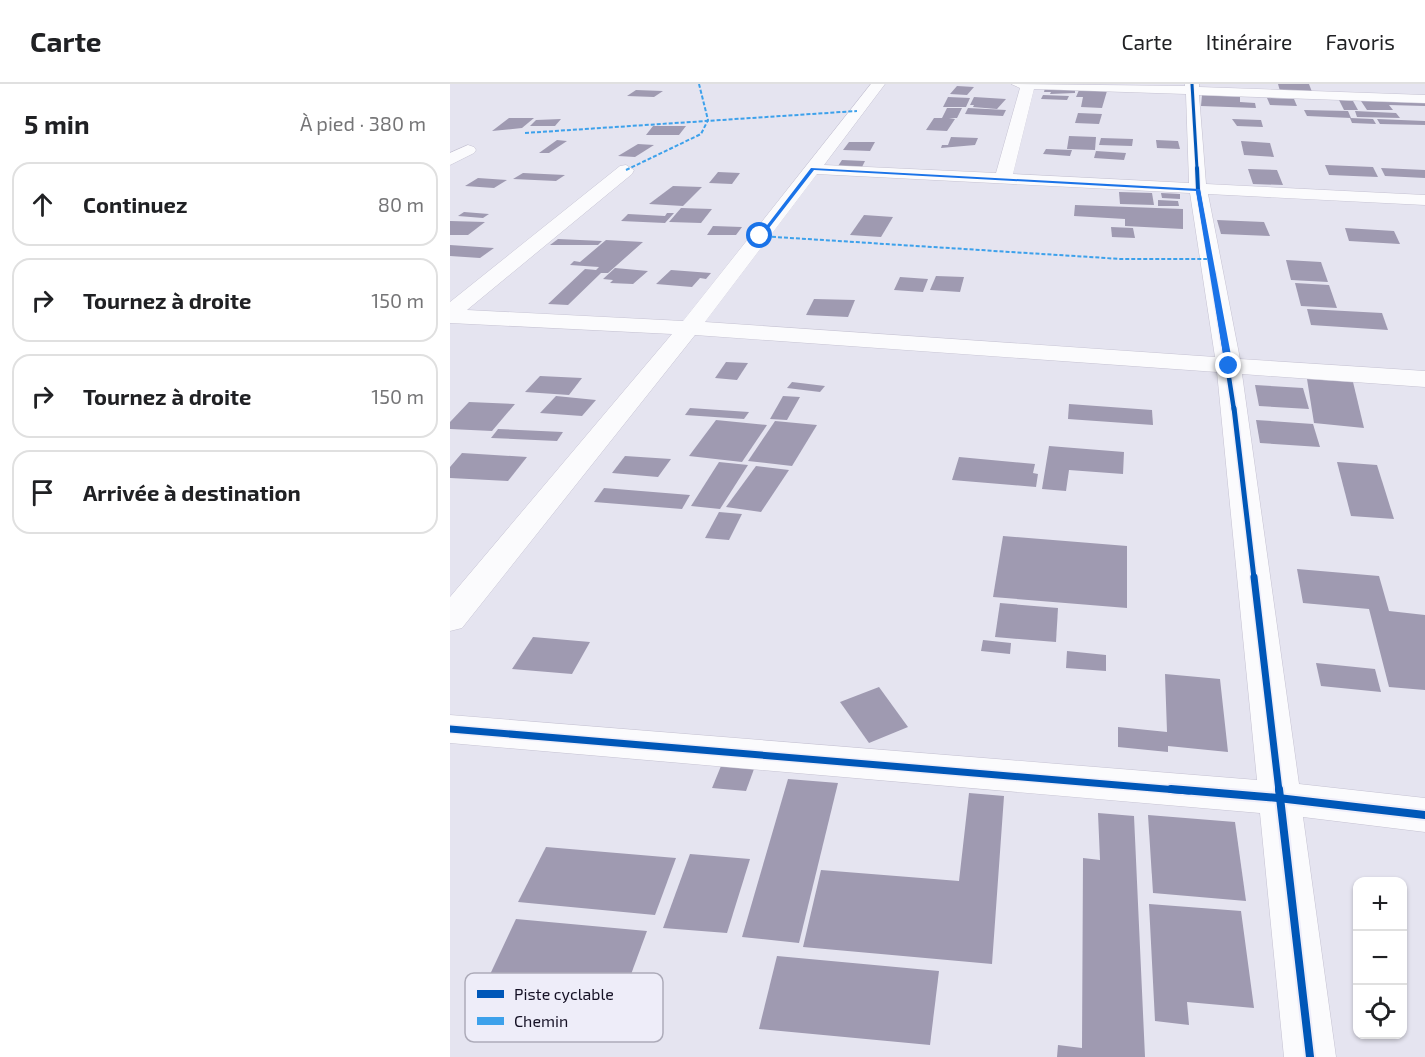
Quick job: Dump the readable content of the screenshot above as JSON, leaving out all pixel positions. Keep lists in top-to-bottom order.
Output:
{
  "legend": ["Piste cyclable", "Chemin"],
  "page": {
    "header": "Carte",
    "nav": ["Carte", "Itinéraire", "Favoris"],
    "heading": ["5 min", "À pied · 380 m"],
    "list": [
      ["Continuez", "80 m"],
      ["Tournez à droite", "150 m"],
      ["Tournez à droite", "150 m"],
      "Arrivée à destination"
    ],
    "map_buttons": ["+", "−"]
  }
}
